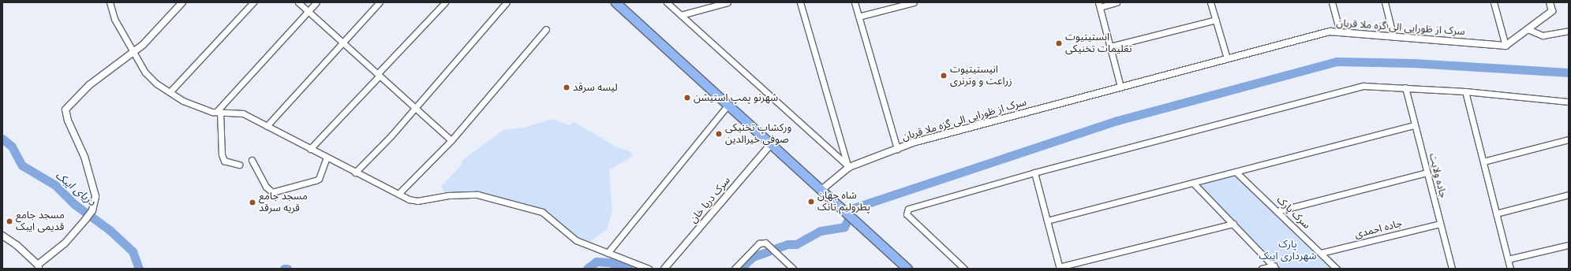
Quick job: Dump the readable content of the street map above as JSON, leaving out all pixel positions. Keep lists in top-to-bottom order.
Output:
{
  "streets": {
    "street": [
      "سرک از ظورایی الی گزه ملا قربان",
      "جاده ولایت",
      "سرک دریا خان",
      "سرک پارک",
      "جاده احمدی"
    ]
  },
  "crossings": [
    ["جاده ولایت", "جاده احمدی"],
    ["سرک پارک", "جاده احمدی"]
  ],
  "water": ["دریای ایبک"],
  "parks": ["پارک شهرداری ایبک"],
  "places": [
    "انستیتیوت تعلیمات تخنیکی",
    "انیستیتیوت زراعت و وترنری",
    "لیسه سرقد",
    "شهرنو پمپ استیشن",
    "ورکشاپ تخنیکی صوفی خیرالدین",
    "شاه جهان پطرولیم تانک",
    "مسجد جامع قریه سرقد",
    "مسجد جامع قدیمی ایبک"
  ]
}
